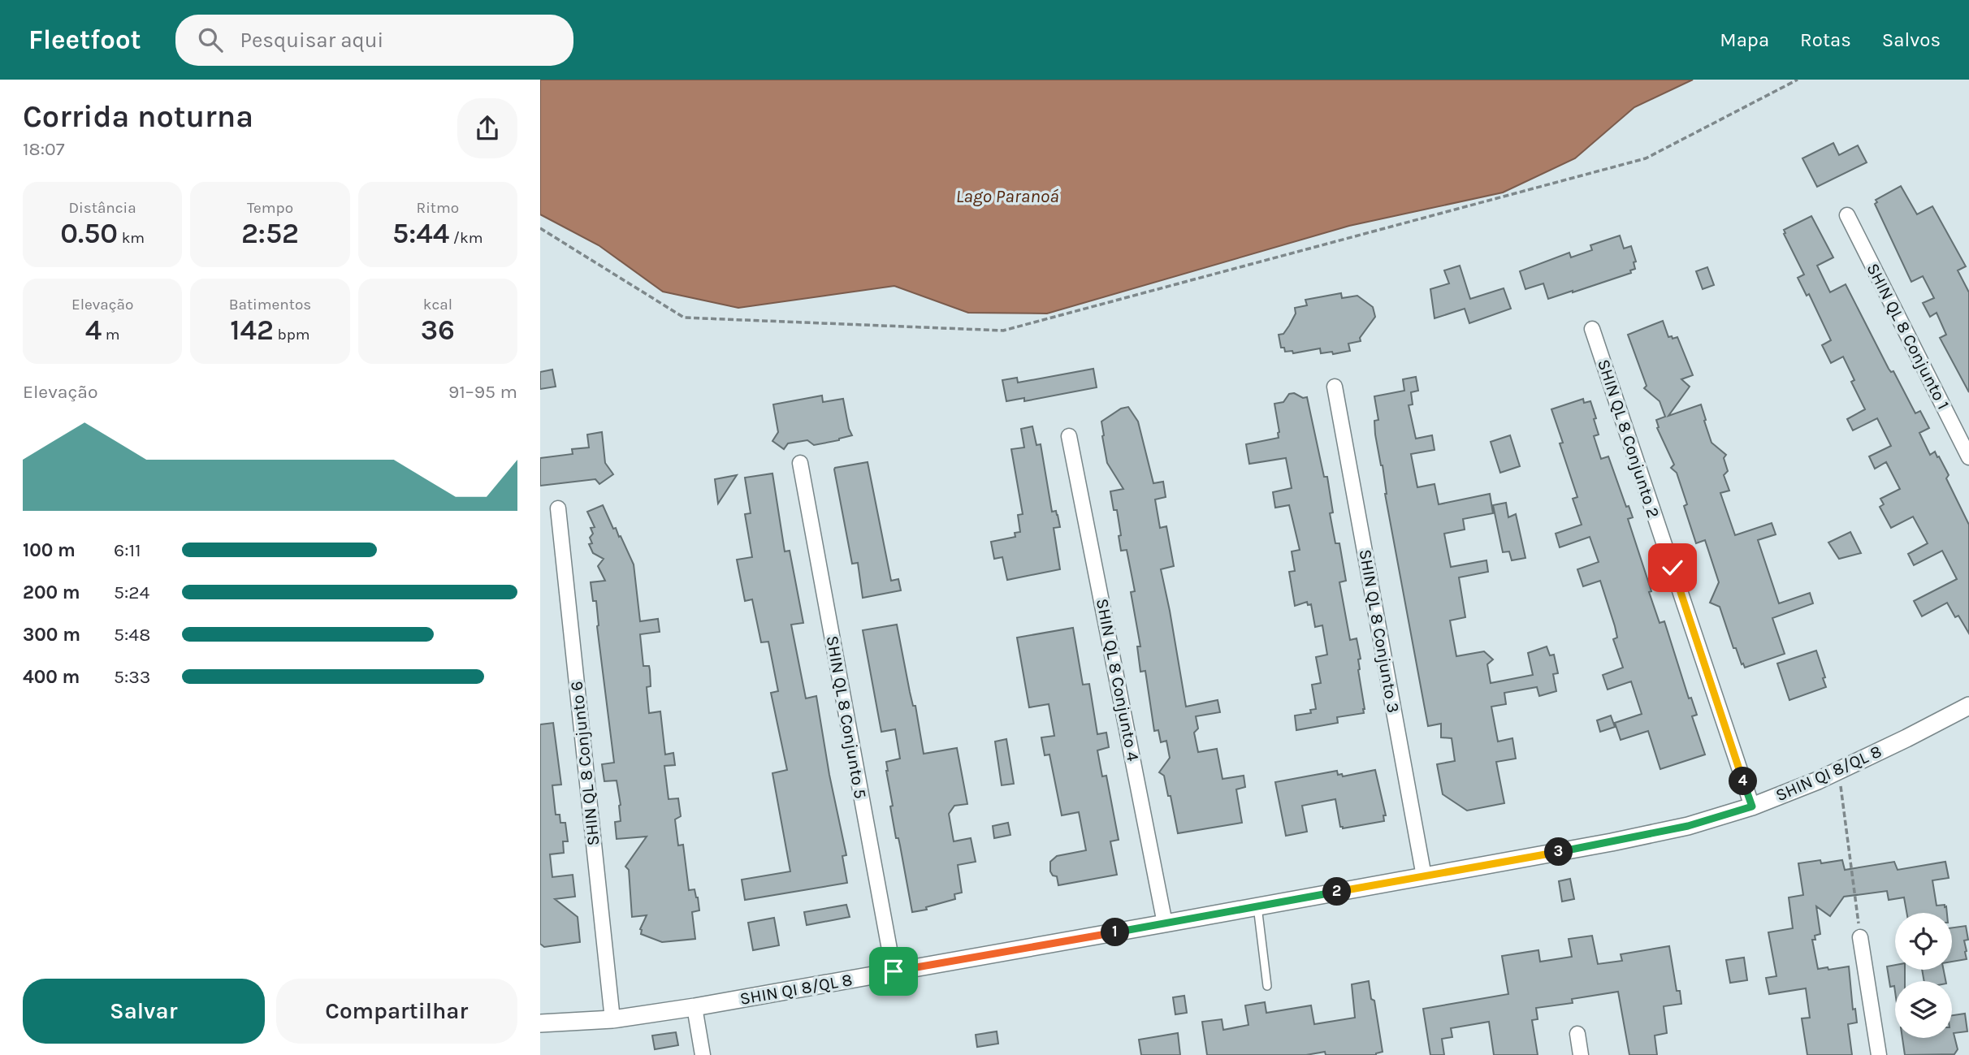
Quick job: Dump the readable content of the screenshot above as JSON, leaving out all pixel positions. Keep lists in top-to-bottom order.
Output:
{
  "streets": {
    "street": [
      "SHIN QL 8 Conjunto 1",
      "SHIN QL 8 Conjunto 2",
      "SHIN QL 8 Conjunto 3",
      "SHIN QL 8 Conjunto 4",
      "SHIN QL 8 Conjunto 5",
      "SHIN QL 8 Conjunto 6",
      "SHIN QI 8/QL 8"
    ]
  },
  "crossings": [
    ["SHIN QL 8 Conjunto 2", "SHIN QI 8/QL 8"],
    ["SHIN QL 8 Conjunto 3", "SHIN QI 8/QL 8"],
    ["SHIN QL 8 Conjunto 4", "SHIN QI 8/QL 8"],
    ["SHIN QL 8 Conjunto 5", "SHIN QI 8/QL 8"],
    ["SHIN QL 8 Conjunto 6", "SHIN QI 8/QL 8"]
  ],
  "water": ["Lago Paranoá"],
  "page": {
    "header": "Fleetfoot",
    "search": "Pesquisar aqui",
    "nav": ["Mapa", "Rotas", "Salvos"],
    "heading": ["Corrida noturna", "18:07"],
    "stats": [
      ["Distância", "0.50 km"],
      ["Tempo", "2:52"],
      ["Ritmo", "5:44 /km"],
      ["Elevação", "4 m"],
      ["Batimentos", "142 bpm"],
      ["kcal", "36"]
    ],
    "chart": ["Elevação", "91–95 m"],
    "list": [
      {
        "name": "100 m",
        "note": "6:11"
      },
      {
        "name": "200 m",
        "note": "5:24"
      },
      {
        "name": "300 m",
        "note": "5:48"
      },
      {
        "name": "400 m",
        "note": "5:33"
      }
    ],
    "pins": [
      "4",
      "3",
      "2",
      "1"
    ],
    "buttons": ["Salvar", "Compartilhar"]
  }
}
